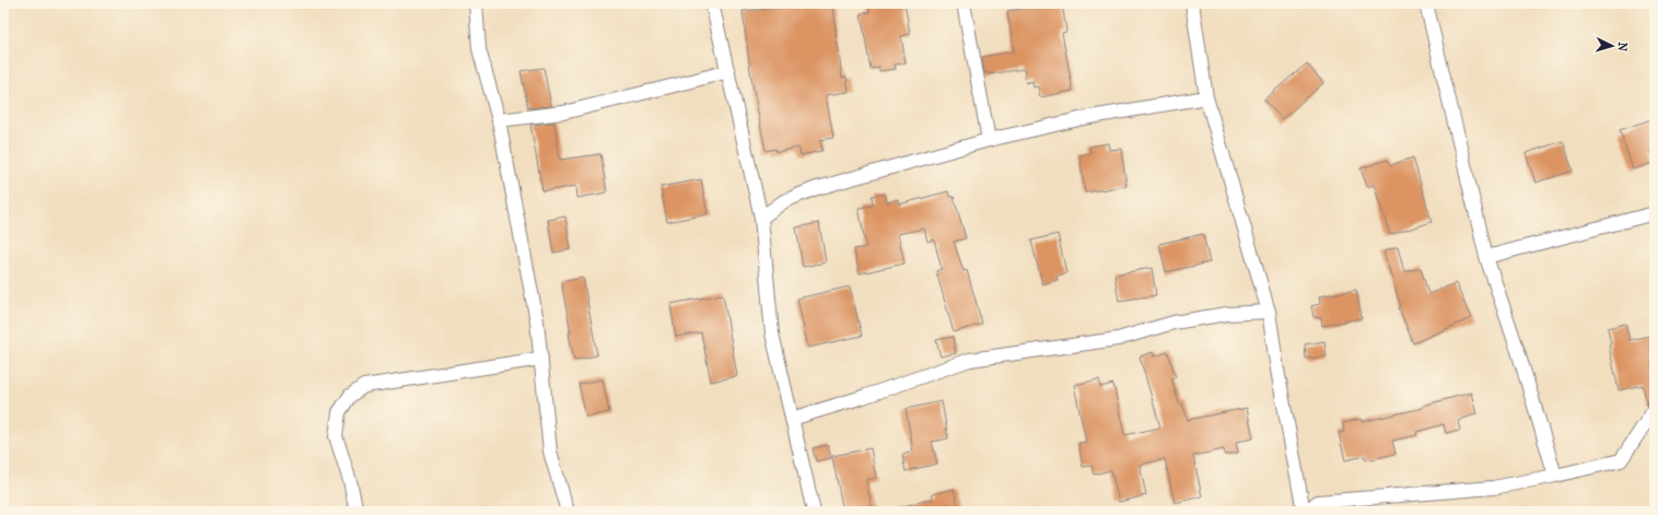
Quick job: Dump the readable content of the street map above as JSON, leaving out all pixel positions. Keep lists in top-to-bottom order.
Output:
{
  "north": "right"
}
